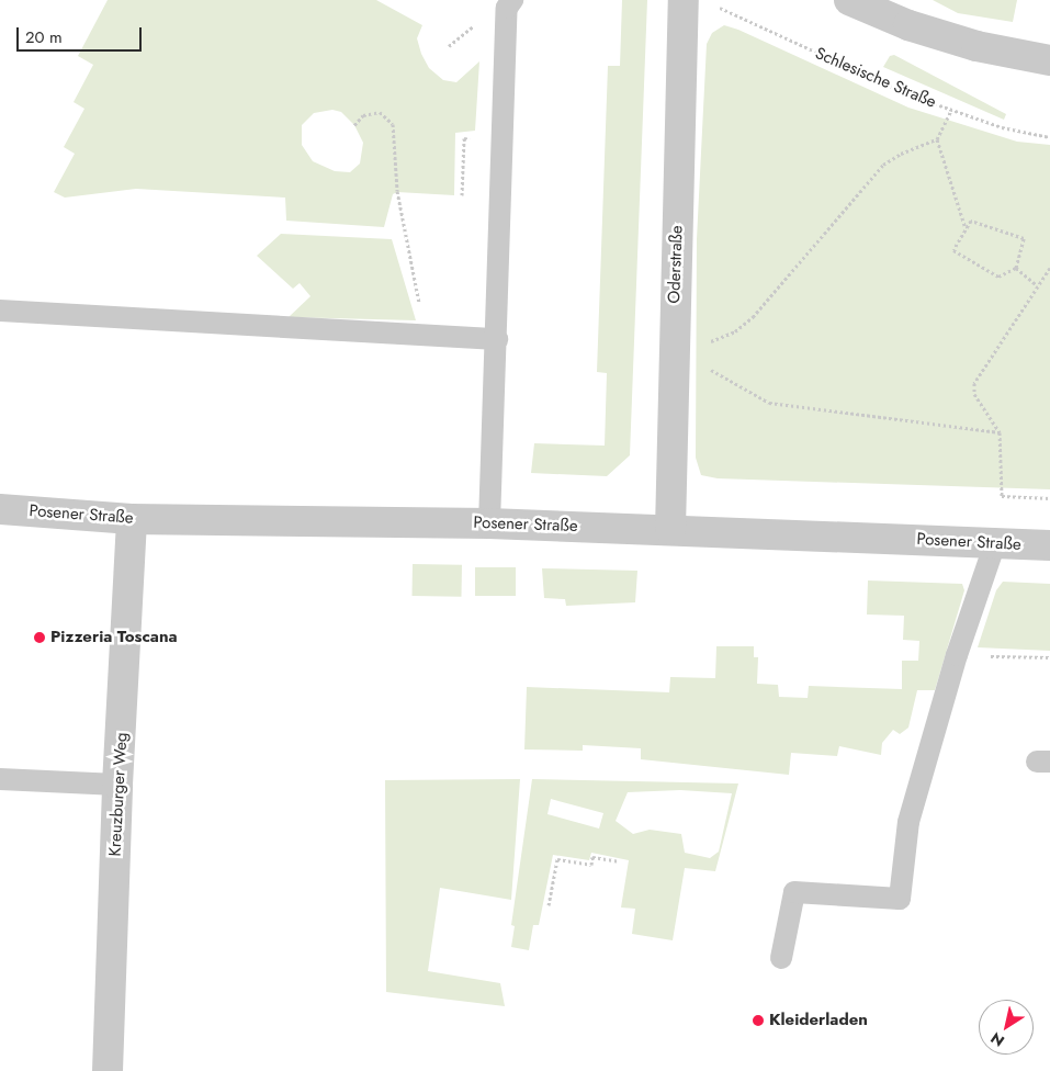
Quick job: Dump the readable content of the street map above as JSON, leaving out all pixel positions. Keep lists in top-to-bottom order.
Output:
{
  "streets": {
    "street": ["Oderstraße", "Posener Straße", "Kreuzburger Weg"],
    "path": ["Schlesische Straße"]
  },
  "crossings": [
    ["Oderstraße", "Posener Straße"],
    ["Posener Straße", "Kreuzburger Weg"]
  ],
  "places": ["Pizzeria Toscana", "Kleiderladen"],
  "scale_bar": "20 m",
  "north": "bottom left"
}
